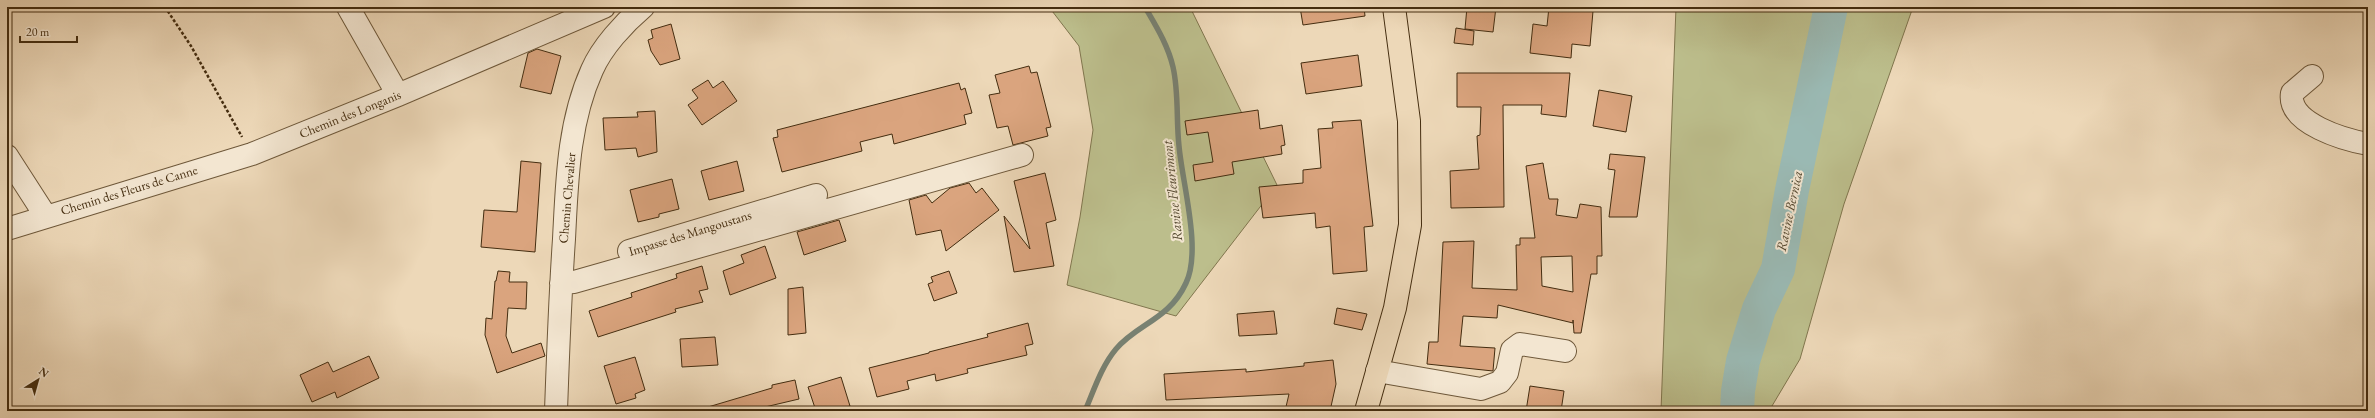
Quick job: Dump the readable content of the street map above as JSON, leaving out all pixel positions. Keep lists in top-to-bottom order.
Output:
{
  "streets": {
    "street": [
      "Chemin des Longanis",
      "Chemin des Fleurs de Canne",
      "Chemin Chevalier",
      "Impasse des Mangoustans"
    ]
  },
  "crossings": [
    ["Chemin des Longanis", "Chemin des Fleurs de Canne"],
    ["Chemin Chevalier", "Impasse des Mangoustans"]
  ],
  "water": ["Ravine Fleurimont", "Ravine Bernica"],
  "scale_bar": "20 m",
  "north": "top right"
}
